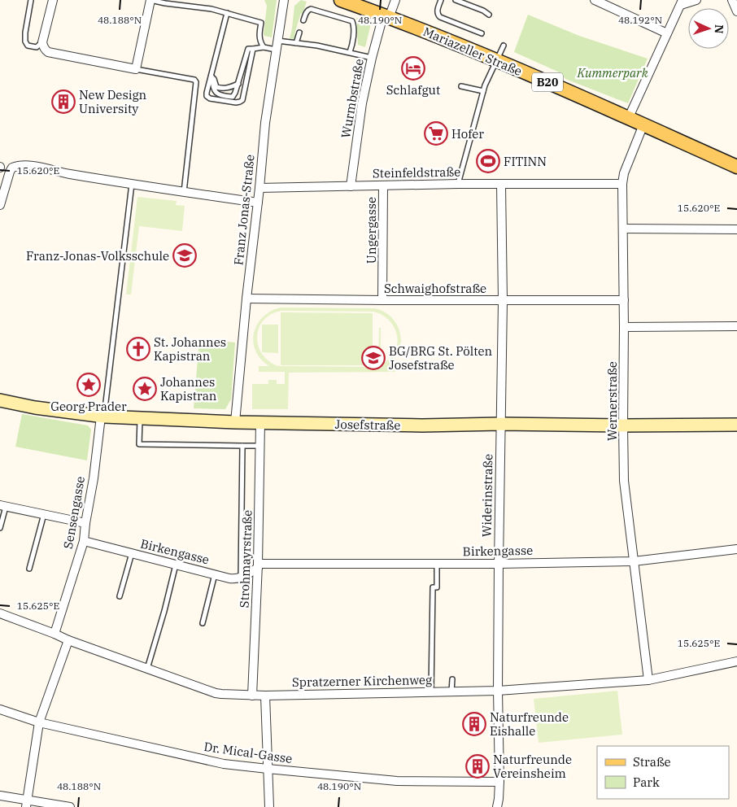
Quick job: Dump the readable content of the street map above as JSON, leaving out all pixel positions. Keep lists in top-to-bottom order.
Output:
{
  "streets": {
    "main road": ["Mariazeller Straße", "B20"],
    "street": [
      "Wurmbstraße",
      "Steinfeldstraße",
      "Franz Jonas-Straße",
      "Ungergasse",
      "Schwaighofstraße",
      "Wernerstraße",
      "Josefstraße",
      "Widerinstraße",
      "Sensengasse",
      "Birkengasse",
      "Strohmayrstraße",
      "Spratzerner Kirchenweg",
      "Dr. Mical-Gasse"
    ]
  },
  "crossings": [
    ["Mariazeller Straße", "Wurmbstraße"],
    ["Mariazeller Straße", "Wernerstraße"],
    ["Wurmbstraße", "Steinfeldstraße"],
    ["Steinfeldstraße", "Franz Jonas-Straße"],
    ["Steinfeldstraße", "Ungergasse"],
    ["Steinfeldstraße", "Wernerstraße"],
    ["Steinfeldstraße", "Widerinstraße"],
    ["Franz Jonas-Straße", "Schwaighofstraße"],
    ["Franz Jonas-Straße", "Josefstraße"],
    ["Ungergasse", "Schwaighofstraße"],
    ["Schwaighofstraße", "Wernerstraße"],
    ["Schwaighofstraße", "Widerinstraße"],
    ["Wernerstraße", "Josefstraße"],
    ["Wernerstraße", "Birkengasse"],
    ["Wernerstraße", "Spratzerner Kirchenweg"],
    ["Josefstraße", "Widerinstraße"],
    ["Josefstraße", "Sensengasse"],
    ["Josefstraße", "Strohmayrstraße"],
    ["Widerinstraße", "Birkengasse"],
    ["Widerinstraße", "Spratzerner Kirchenweg"],
    ["Widerinstraße", "Dr. Mical-Gasse"],
    ["Sensengasse", "Birkengasse"],
    ["Sensengasse", "Spratzerner Kirchenweg"],
    ["Birkengasse", "Strohmayrstraße"],
    ["Strohmayrstraße", "Spratzerner Kirchenweg"]
  ],
  "parks": ["Kummerpark"],
  "places": {
    "hotel": ["Schlafgut"],
    "building": ["New Design University", "Naturfreunde Eishalle", "Naturfreunde Vereinsheim"],
    "supermarket": ["Hofer"],
    "sports": ["FITINN"],
    "school or university": ["Franz-Jonas-Volksschule", "BG/BRG St. Pölten Josefstraße"],
    "church": ["St. Johannes Kapistran"],
    "place": ["Georg Prader", "Johannes Kapistran"]
  },
  "legend": ["Straße", "Park"],
  "north": "right",
  "coordinates": [
    "48.188°N",
    "48.190°N",
    "48.192°N",
    "15.620°E",
    "15.625°E"
  ]
}
